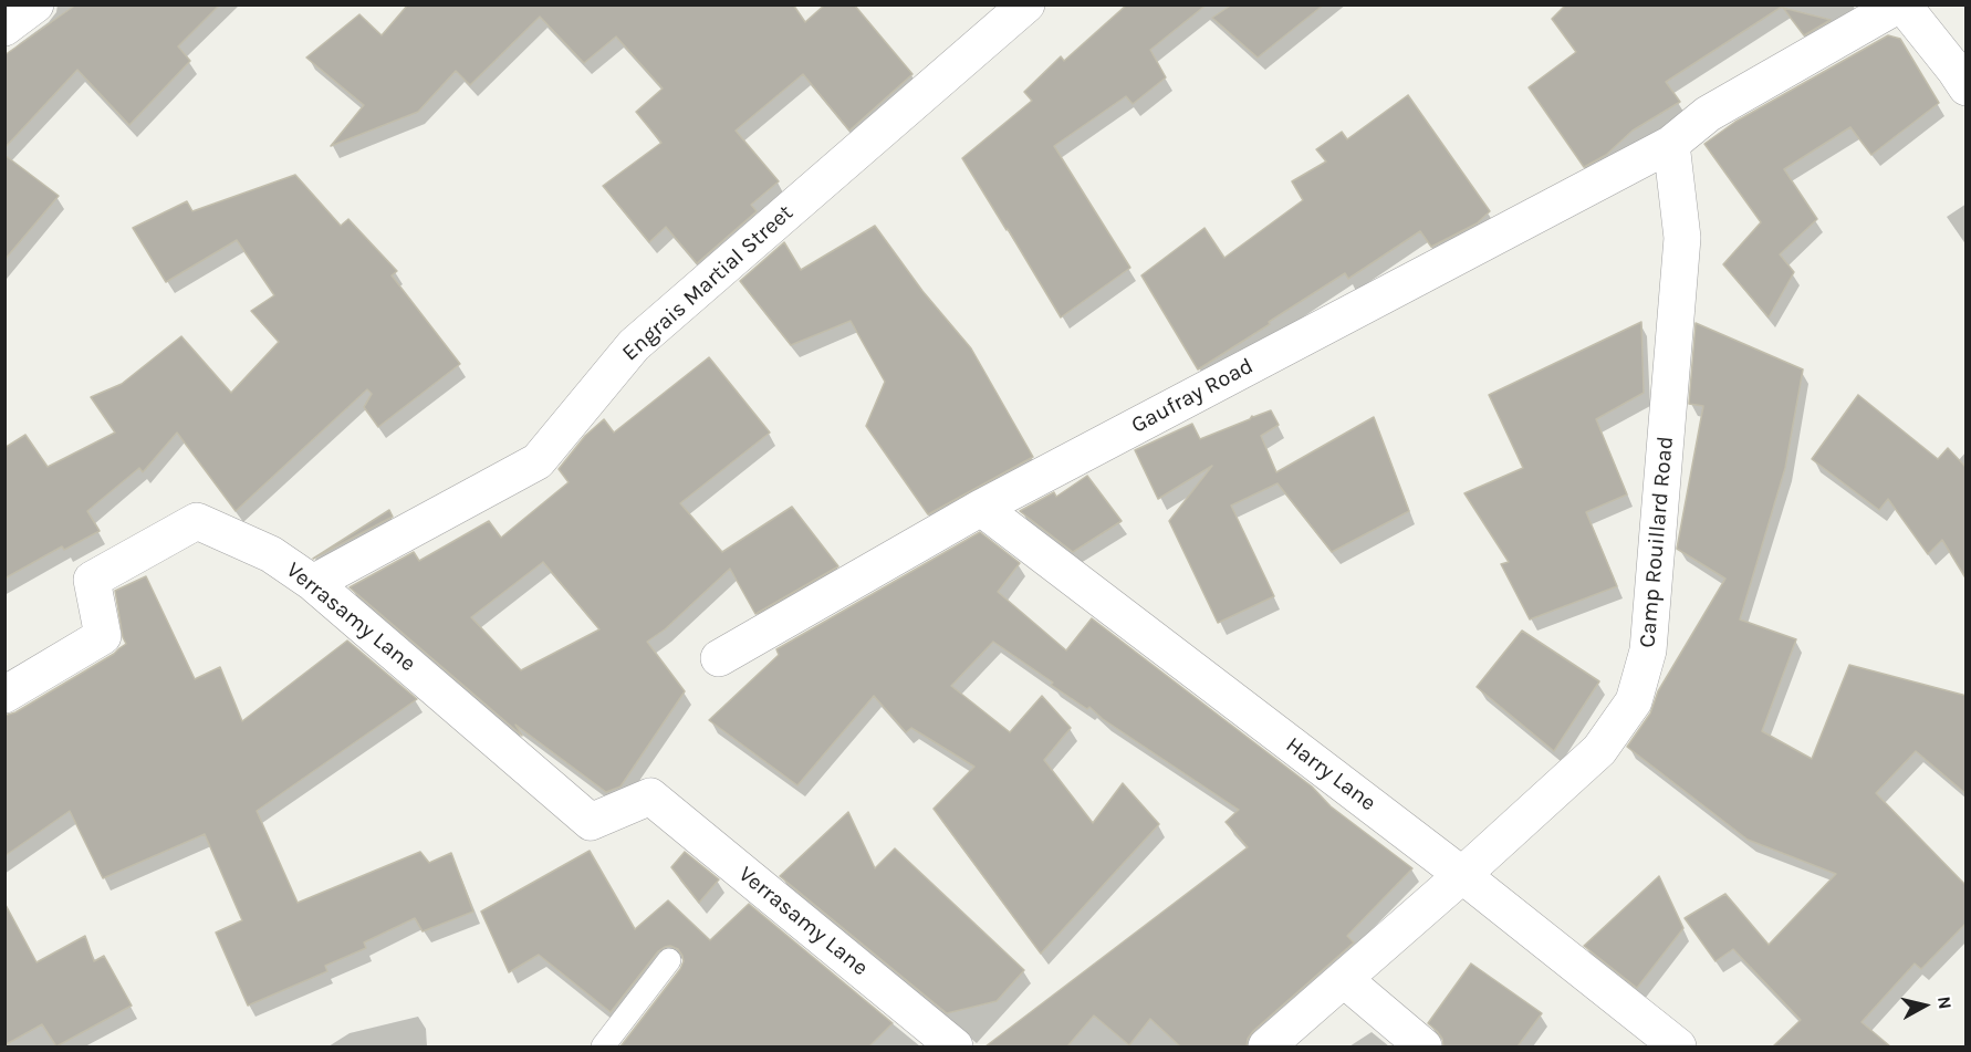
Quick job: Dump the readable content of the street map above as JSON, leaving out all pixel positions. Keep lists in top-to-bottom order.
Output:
{
  "streets": {
    "street": [
      "Engrais Martial Street",
      "Gaufray Road",
      "Camp Rouillard Road",
      "Verrasamy Lane",
      "Harry Lane"
    ]
  },
  "crossings": [
    ["Engrais Martial Street", "Verrasamy Lane"],
    ["Gaufray Road", "Camp Rouillard Road"],
    ["Gaufray Road", "Harry Lane"],
    ["Camp Rouillard Road", "Harry Lane"]
  ],
  "north": "right"
}
